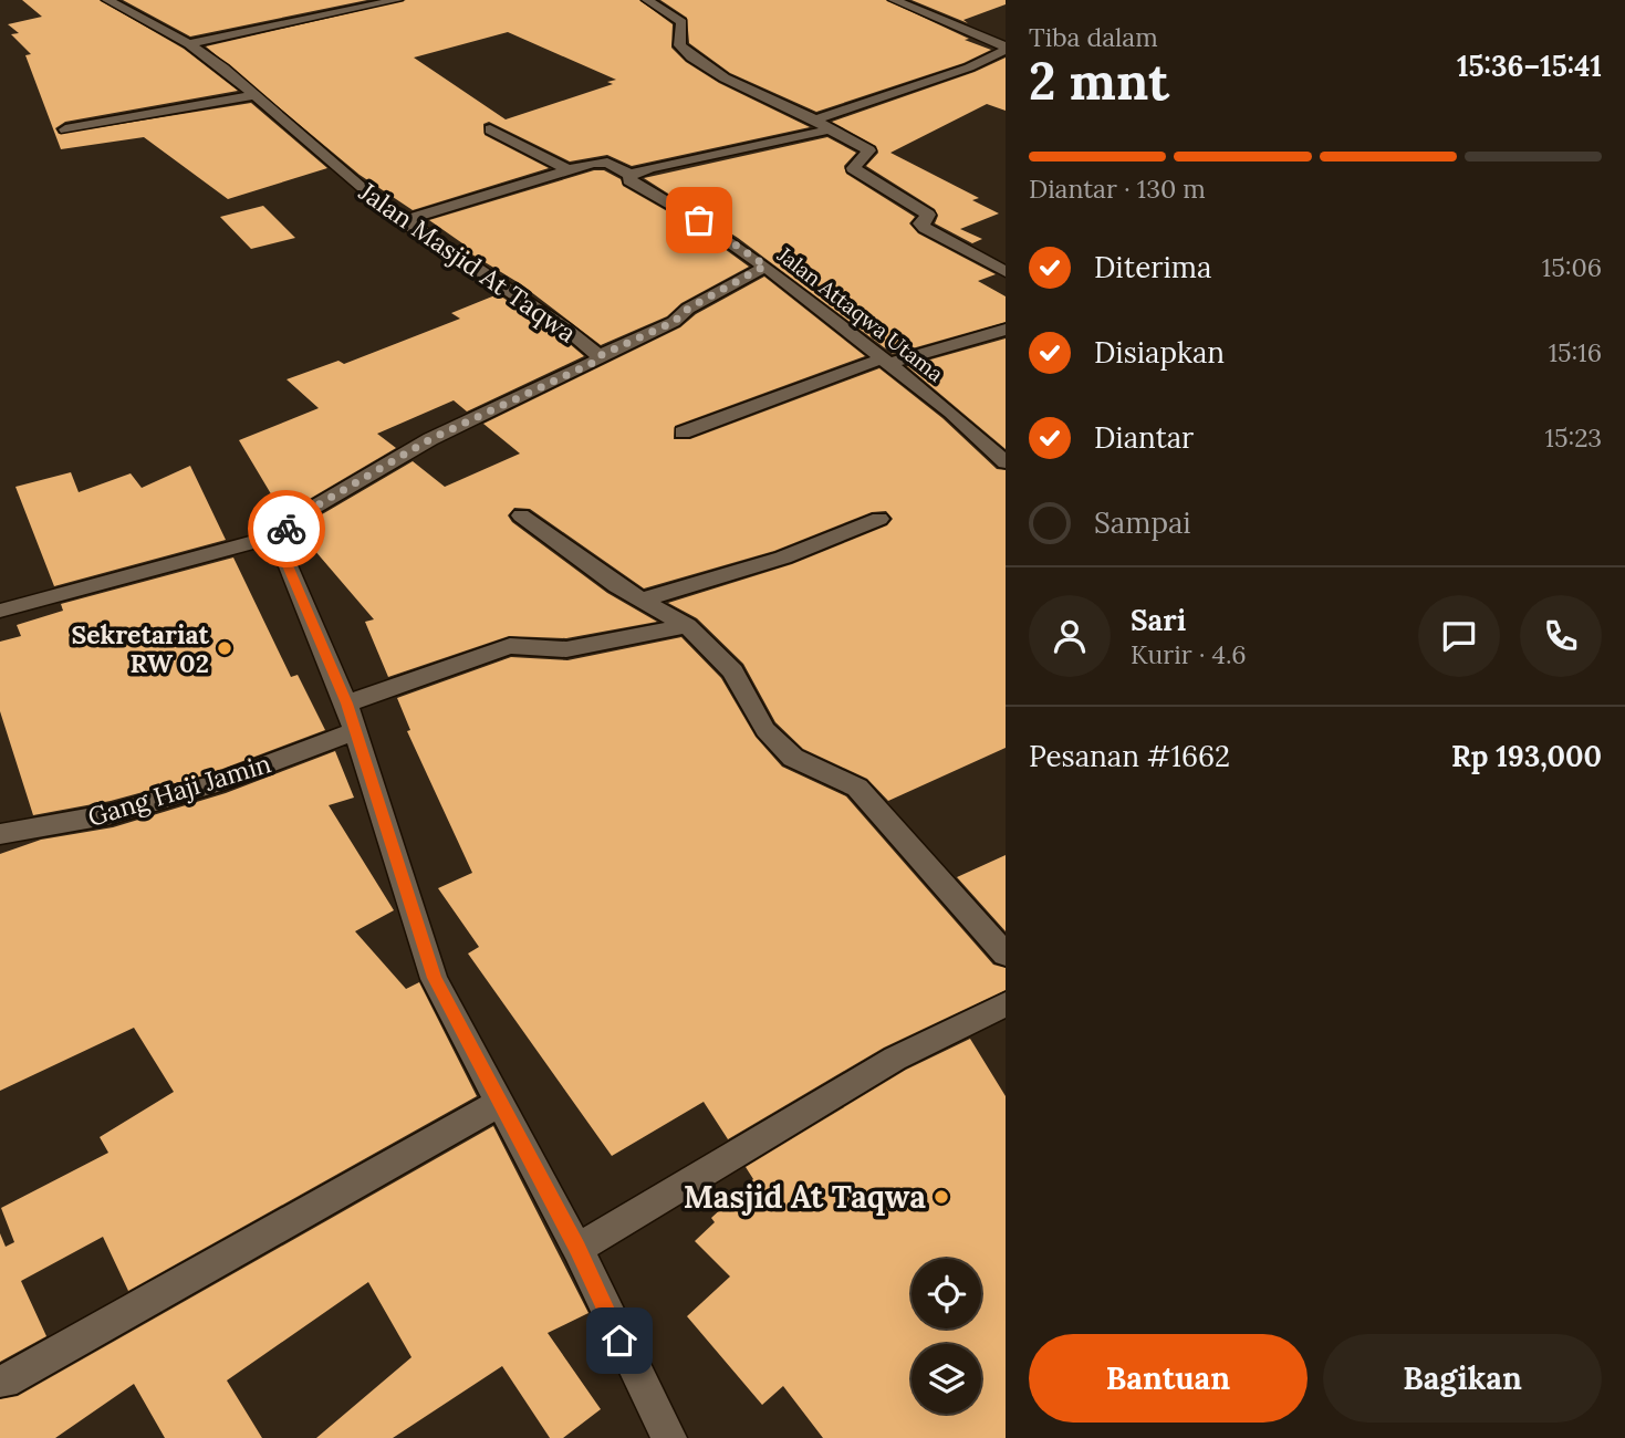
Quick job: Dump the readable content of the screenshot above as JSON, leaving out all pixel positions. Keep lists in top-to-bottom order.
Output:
{
  "streets": {
    "street": ["Jalan Masjid At Taqwa", "Jalan Attaqwa Utama", "Gang Haji Jamin"]
  },
  "places": ["Sekretariat RW 02", "Masjid At Taqwa"],
  "page": {
    "heading": ["2 mnt", "Tiba dalam", "15:36–15:41"],
    "panel": [
      "Sari",
      "Kurir · 4.6",
      "Pesanan #1662",
      "Rp 193,000"
    ],
    "bar": "Diantar · 130 m",
    "list": [
      ["Diterima", "15:06"],
      ["Disiapkan", "15:16"],
      ["Diantar", "15:23"],
      "Sampai"
    ],
    "buttons": ["Bantuan", "Bagikan"]
  }
}
